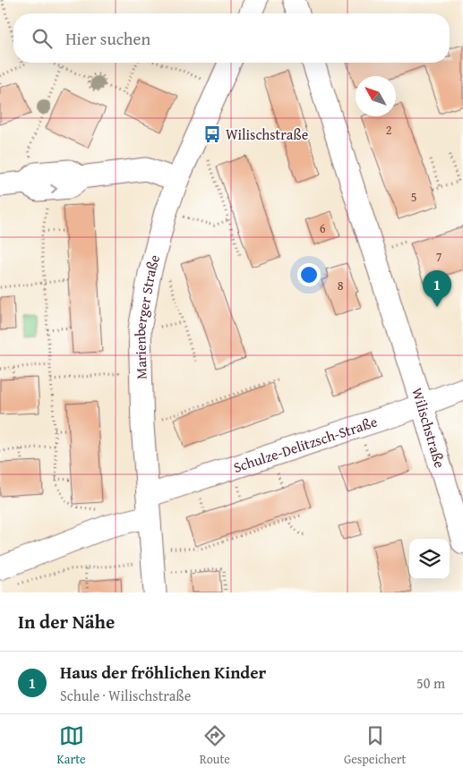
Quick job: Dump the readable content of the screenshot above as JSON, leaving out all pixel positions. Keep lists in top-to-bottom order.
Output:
{
  "streets": {
    "street": ["Marienberger Straße", "Wilischstraße", "Schulze-Delitzsch-Straße"]
  },
  "crossings": [
    ["Marienberger Straße", "Schulze-Delitzsch-Straße"],
    ["Wilischstraße", "Schulze-Delitzsch-Straße"]
  ],
  "places": {
    "bus stop": ["Wilischstraße"]
  },
  "house_numbers": [
    "2",
    "5",
    "6",
    "7",
    "8"
  ],
  "north": "top left",
  "page": {
    "search": "Hier suchen",
    "pins": "1",
    "heading": "In der Nähe",
    "list": [
      {
        "mark": "1",
        "name": "Haus der fröhlichen Kinder",
        "note": "Schule · Wilischstraße",
        "value": "50 m"
      }
    ],
    "nav": ["Karte", "Route", "Gespeichert"]
  }
}
